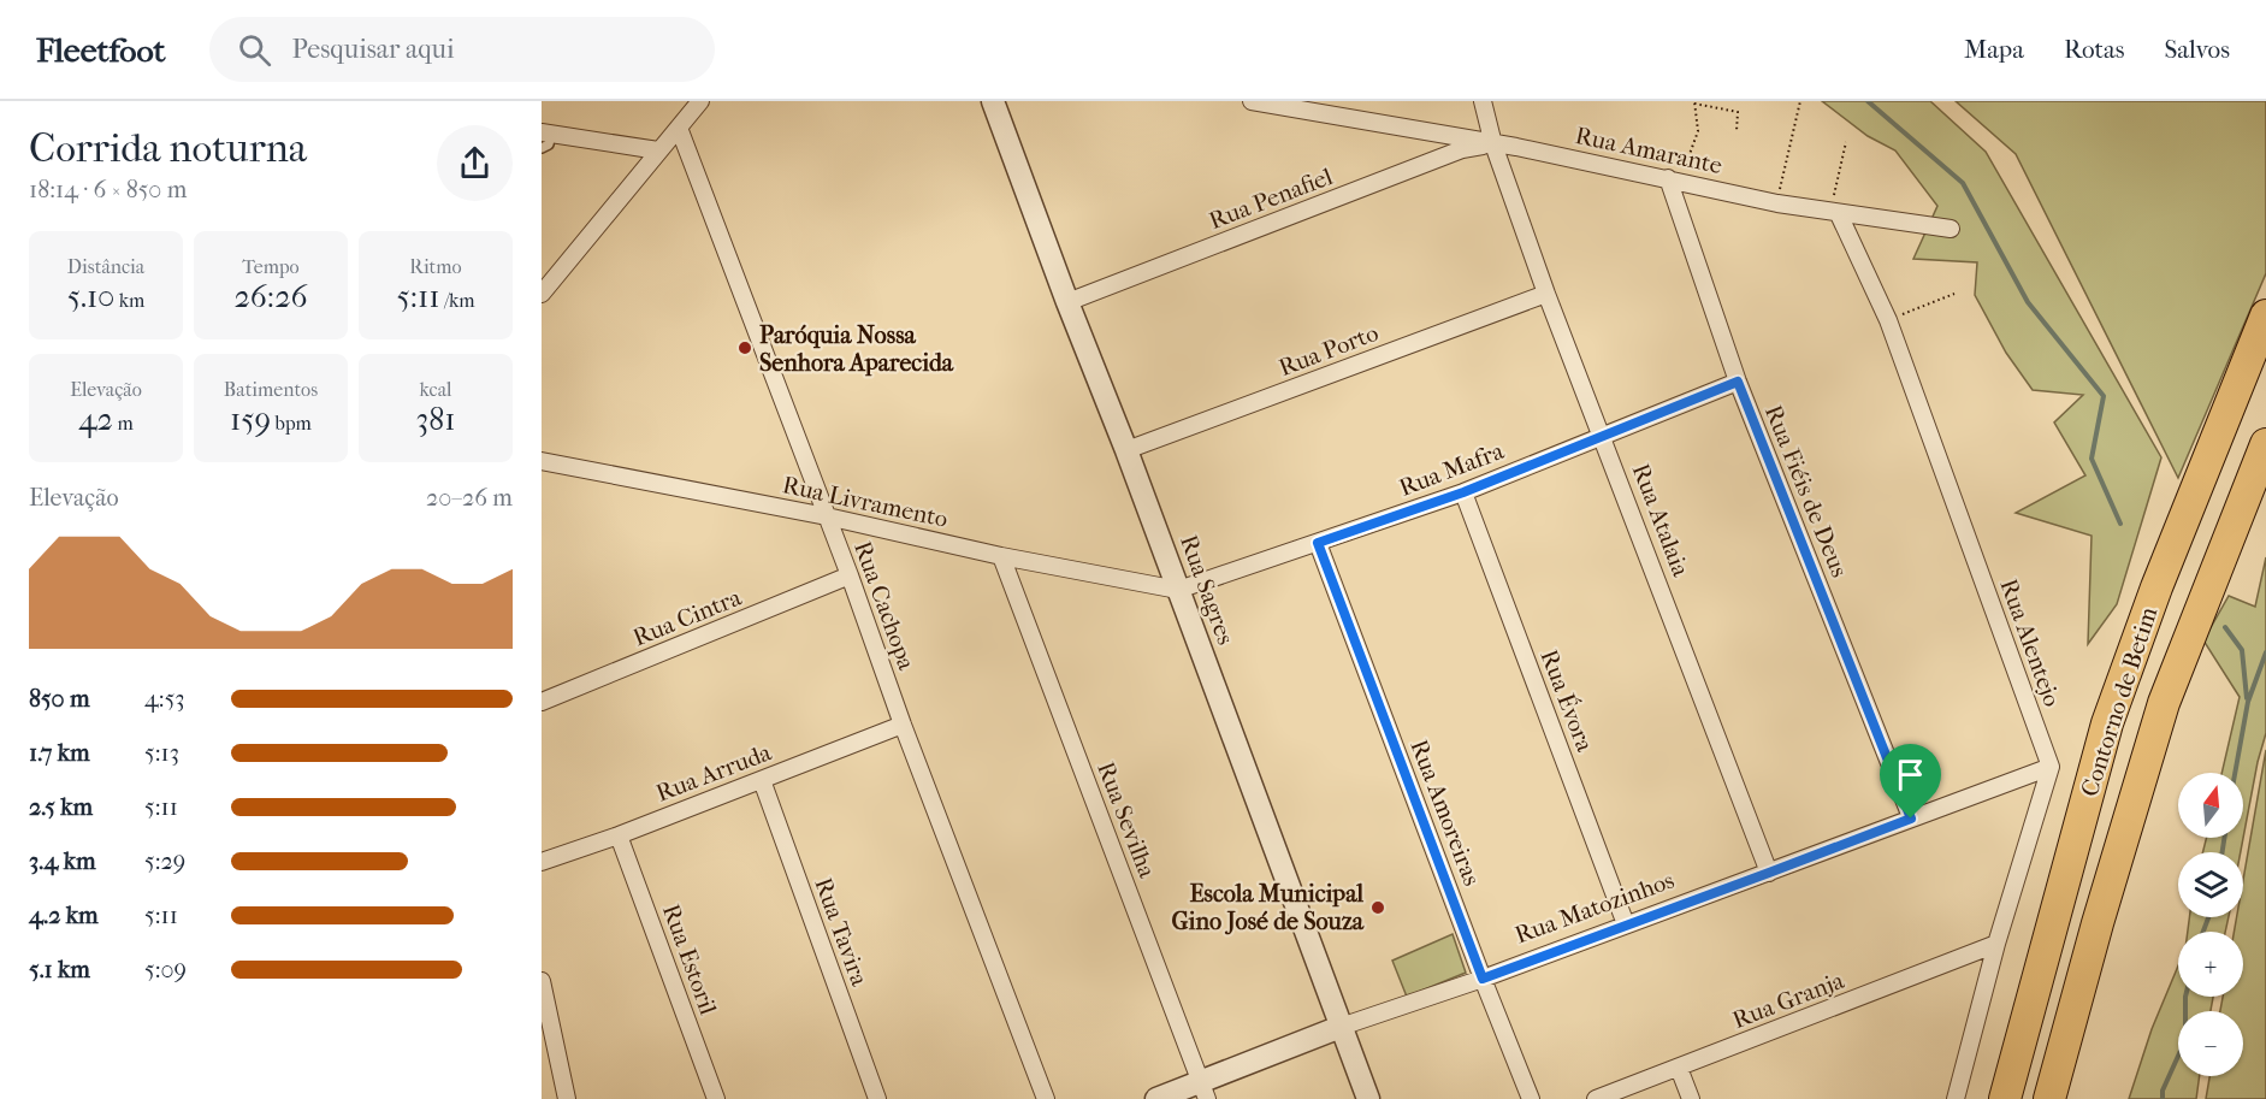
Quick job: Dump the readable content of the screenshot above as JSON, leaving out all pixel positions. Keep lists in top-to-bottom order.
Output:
{
  "streets": {
    "highway": ["Contorno de Betim"],
    "street": [
      "Rua Amarante",
      "Rua Penafiel",
      "Rua Porto",
      "Rua Mafra",
      "Rua Fiéis de Deus",
      "Rua Livramento",
      "Rua Atalaia",
      "Rua Sagres",
      "Rua Cachopa",
      "Rua Cintra",
      "Rua Alentejo",
      "Rua Évora",
      "Rua Arruda",
      "Rua Amoreiras",
      "Rua Sevilha",
      "Rua Matozinhos",
      "Rua Tavira",
      "Rua Estoril",
      "Rua Granja"
    ]
  },
  "crossings": [
    ["Rua Amarante", "Rua Penafiel"],
    ["Rua Amarante", "Rua Fiéis de Deus"],
    ["Rua Amarante", "Rua Atalaia"],
    ["Rua Amarante", "Rua Alentejo"],
    ["Rua Penafiel", "Rua Atalaia"],
    ["Rua Penafiel", "Rua Sagres"],
    ["Rua Porto", "Rua Atalaia"],
    ["Rua Porto", "Rua Sagres"],
    ["Rua Mafra", "Rua Fiéis de Deus"],
    ["Rua Mafra", "Rua Livramento"],
    ["Rua Mafra", "Rua Atalaia"],
    ["Rua Mafra", "Rua Sagres"],
    ["Rua Mafra", "Rua Évora"],
    ["Rua Mafra", "Rua Amoreiras"],
    ["Rua Fiéis de Deus", "Rua Matozinhos"],
    ["Rua Livramento", "Rua Sagres"],
    ["Rua Livramento", "Rua Cachopa"],
    ["Rua Livramento", "Rua Sevilha"],
    ["Rua Atalaia", "Rua Matozinhos"],
    ["Rua Sagres", "Rua Matozinhos"],
    ["Rua Cachopa", "Rua Cintra"],
    ["Rua Cachopa", "Rua Arruda"],
    ["Rua Alentejo", "Rua Matozinhos"],
    ["Rua Évora", "Rua Matozinhos"],
    ["Rua Arruda", "Rua Tavira"],
    ["Rua Arruda", "Rua Estoril"],
    ["Rua Amoreiras", "Rua Matozinhos"],
    ["Rua Sevilha", "Rua Matozinhos"]
  ],
  "places": ["Paróquia Nossa Senhora Aparecida", "Escola Municipal Gino José de Souza"],
  "north": "top",
  "page": {
    "header": "Fleetfoot",
    "search": "Pesquisar aqui",
    "nav": ["Mapa", "Rotas", "Salvos"],
    "heading": ["Corrida noturna", "18:14 · 6 × 850 m"],
    "stats": [
      ["Distância", "5.10 km"],
      ["Tempo", "26:26"],
      ["Ritmo", "5:11 /km"],
      ["Elevação", "42 m"],
      ["Batimentos", "159 bpm"],
      ["kcal", "381"]
    ],
    "chart": ["Elevação", "20–26 m"],
    "list": [
      {
        "name": "850 m",
        "note": "4:53"
      },
      {
        "name": "1.7 km",
        "note": "5:13"
      },
      {
        "name": "2.5 km",
        "note": "5:11"
      },
      {
        "name": "3.4 km",
        "note": "5:29"
      },
      {
        "name": "4.2 km",
        "note": "5:11"
      },
      {
        "name": "5.1 km",
        "note": "5:09"
      }
    ],
    "map_buttons": ["+", "−"]
  }
}
